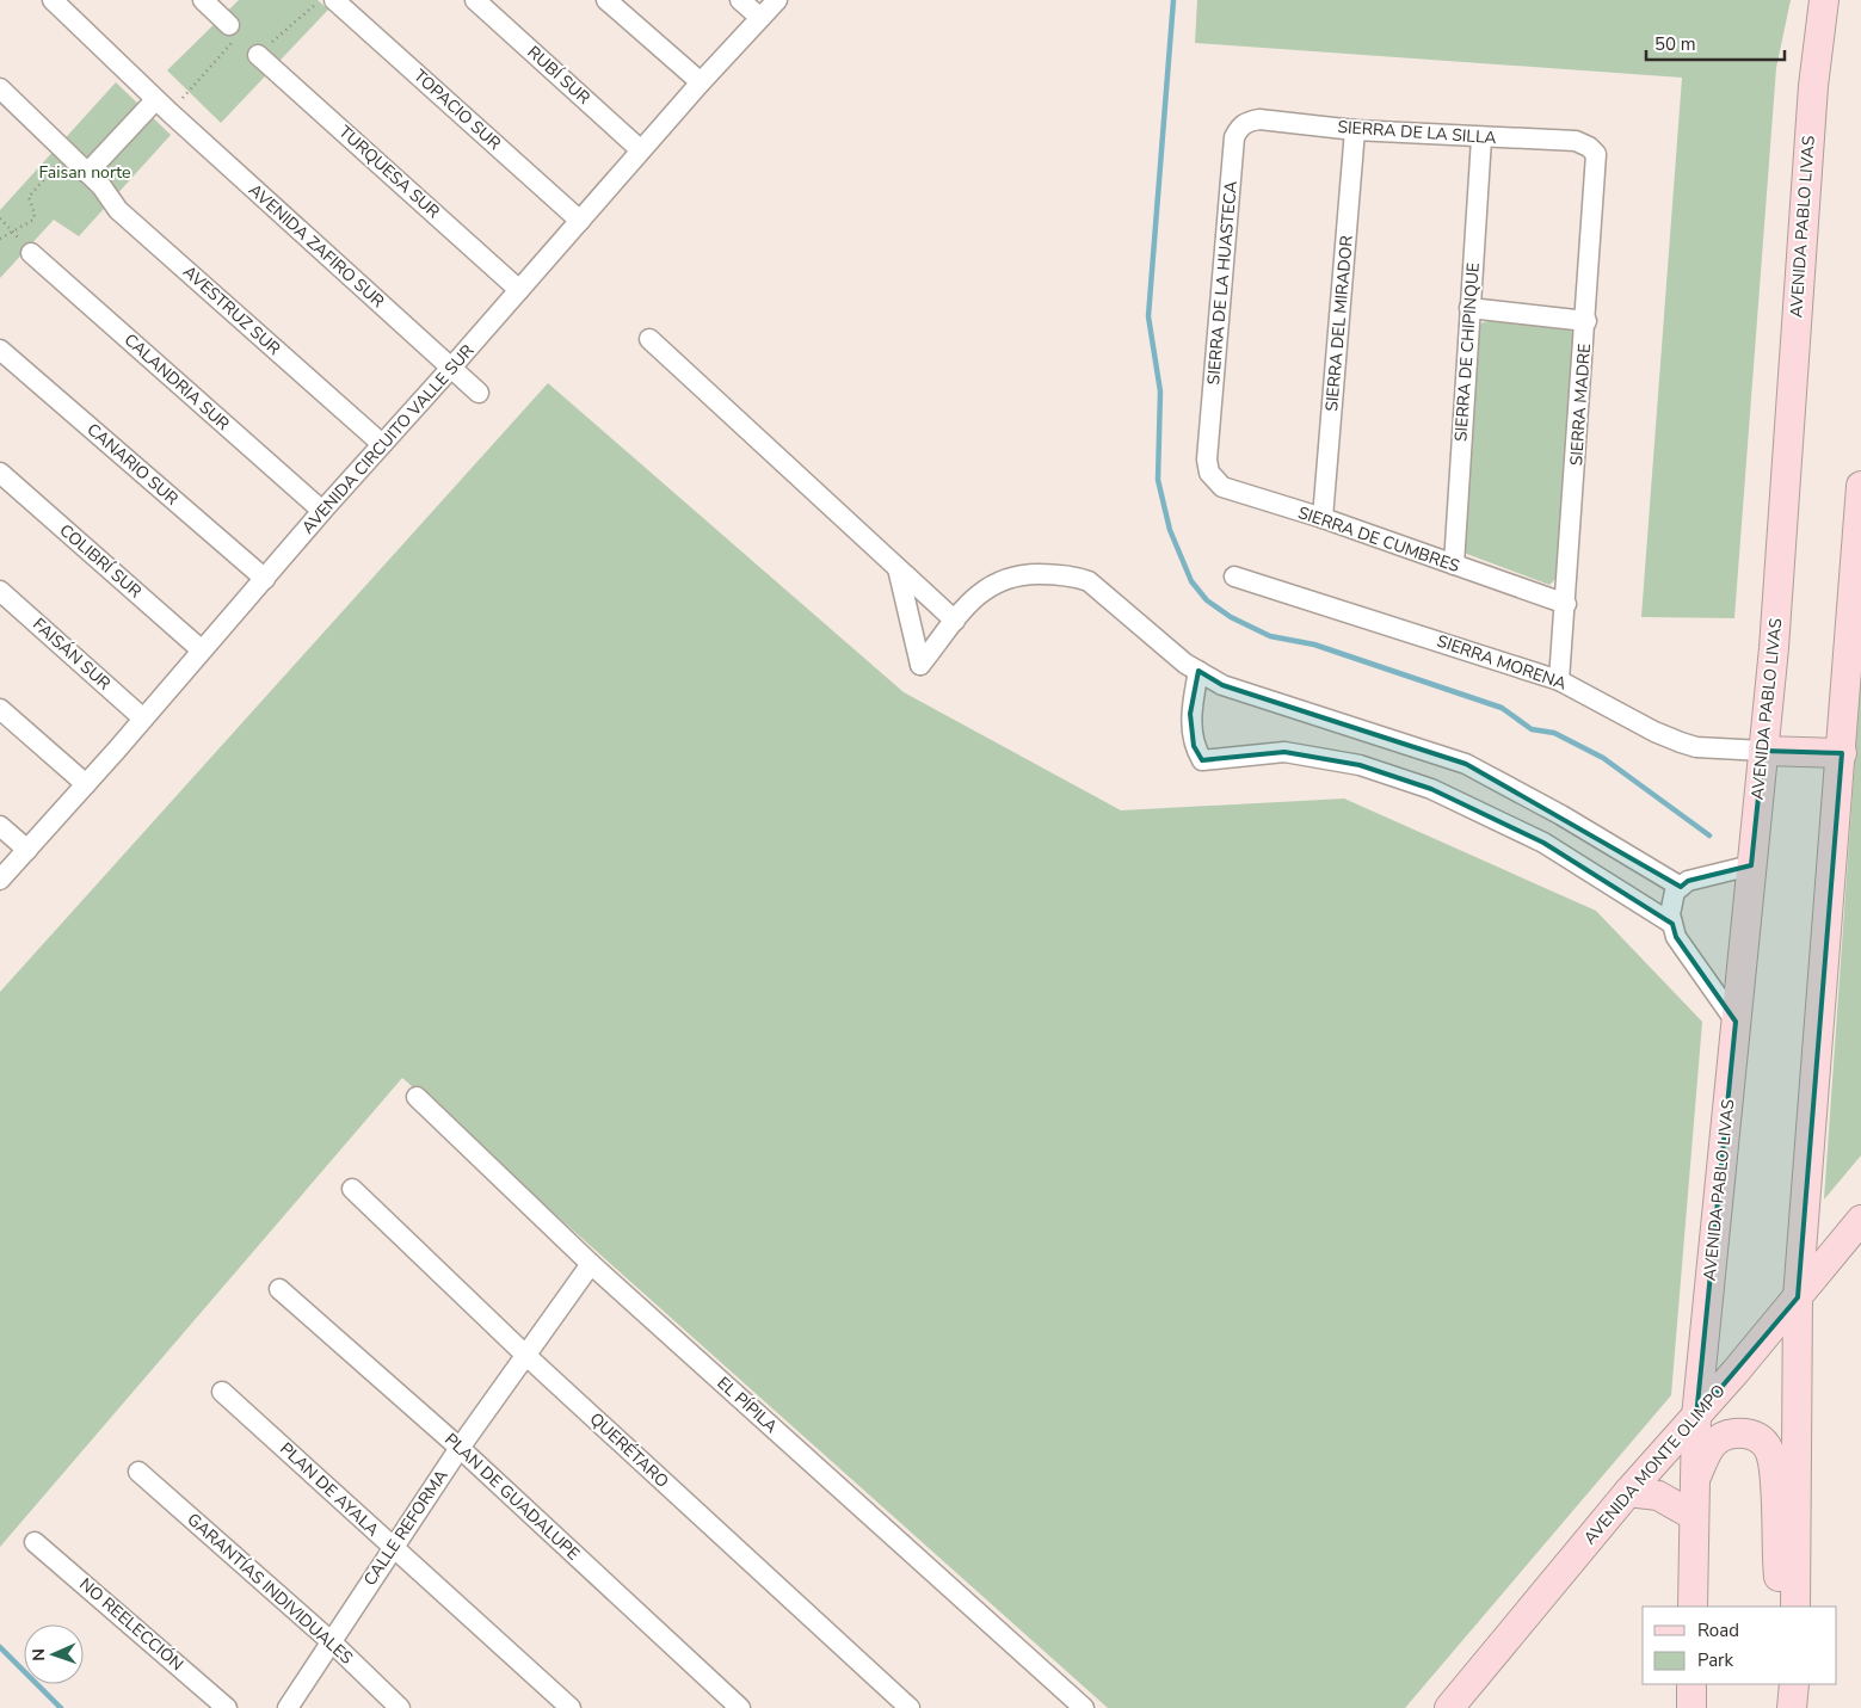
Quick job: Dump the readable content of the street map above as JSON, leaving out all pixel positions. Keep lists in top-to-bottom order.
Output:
{
  "streets": {
    "main road": ["AVENIDA PABLO LIVAS", "AVENIDA MONTE OLIMPO"],
    "street": [
      "RUBÍ SUR",
      "TOPACIO SUR",
      "SIERRA DE LA SILLA",
      "TURQUESA SUR",
      "AVENIDA ZAFIRO SUR",
      "SIERRA DE LA HUASTECA",
      "AVESTRUZ SUR",
      "SIERRA DEL MIRADOR",
      "SIERRA DE CHIPINQUE",
      "CALANDRIA SUR",
      "SIERRA MADRE",
      "AVENIDA CIRCUITO VALLE SUR",
      "CANARIO SUR",
      "SIERRA DE CUMBRES",
      "COLIBRÍ SUR",
      "FAISÁN SUR",
      "SIERRA MORENA",
      "EL PÍPILA",
      "QUERÉTARO",
      "PLAN DE AYALA",
      "PLAN DE GUADALUPE",
      "CALLE REFORMA",
      "GARANTÍAS INDIVIDUALES",
      "NO REELECCIÓN"
    ]
  },
  "crossings": [
    ["RUBÍ SUR", "AVENIDA CIRCUITO VALLE SUR"],
    ["TOPACIO SUR", "AVENIDA CIRCUITO VALLE SUR"],
    ["SIERRA DE LA SILLA", "SIERRA DE LA HUASTECA"],
    ["SIERRA DE LA SILLA", "SIERRA DEL MIRADOR"],
    ["SIERRA DE LA SILLA", "SIERRA DE CHIPINQUE"],
    ["SIERRA DE LA SILLA", "SIERRA MADRE"],
    ["TURQUESA SUR", "AVENIDA CIRCUITO VALLE SUR"],
    ["AVENIDA PABLO LIVAS", "SIERRA MORENA"],
    ["AVENIDA PABLO LIVAS", "AVENIDA MONTE OLIMPO"],
    ["AVENIDA ZAFIRO SUR", "AVENIDA CIRCUITO VALLE SUR"],
    ["SIERRA DE LA HUASTECA", "SIERRA DE CUMBRES"],
    ["AVESTRUZ SUR", "AVENIDA CIRCUITO VALLE SUR"],
    ["SIERRA DEL MIRADOR", "SIERRA DE CUMBRES"],
    ["SIERRA DE CHIPINQUE", "SIERRA DE CUMBRES"],
    ["CALANDRIA SUR", "AVENIDA CIRCUITO VALLE SUR"],
    ["SIERRA MADRE", "SIERRA DE CUMBRES"],
    ["SIERRA MADRE", "SIERRA MORENA"],
    ["AVENIDA CIRCUITO VALLE SUR", "CANARIO SUR"],
    ["AVENIDA CIRCUITO VALLE SUR", "COLIBRÍ SUR"],
    ["AVENIDA CIRCUITO VALLE SUR", "FAISÁN SUR"],
    ["EL PÍPILA", "CALLE REFORMA"],
    ["QUERÉTARO", "CALLE REFORMA"],
    ["PLAN DE AYALA", "CALLE REFORMA"],
    ["PLAN DE GUADALUPE", "CALLE REFORMA"],
    ["CALLE REFORMA", "GARANTÍAS INDIVIDUALES"]
  ],
  "parks": ["Faisan norte"],
  "legend": ["Road", "Park"],
  "scale_bar": "50 m",
  "north": "left"
}
